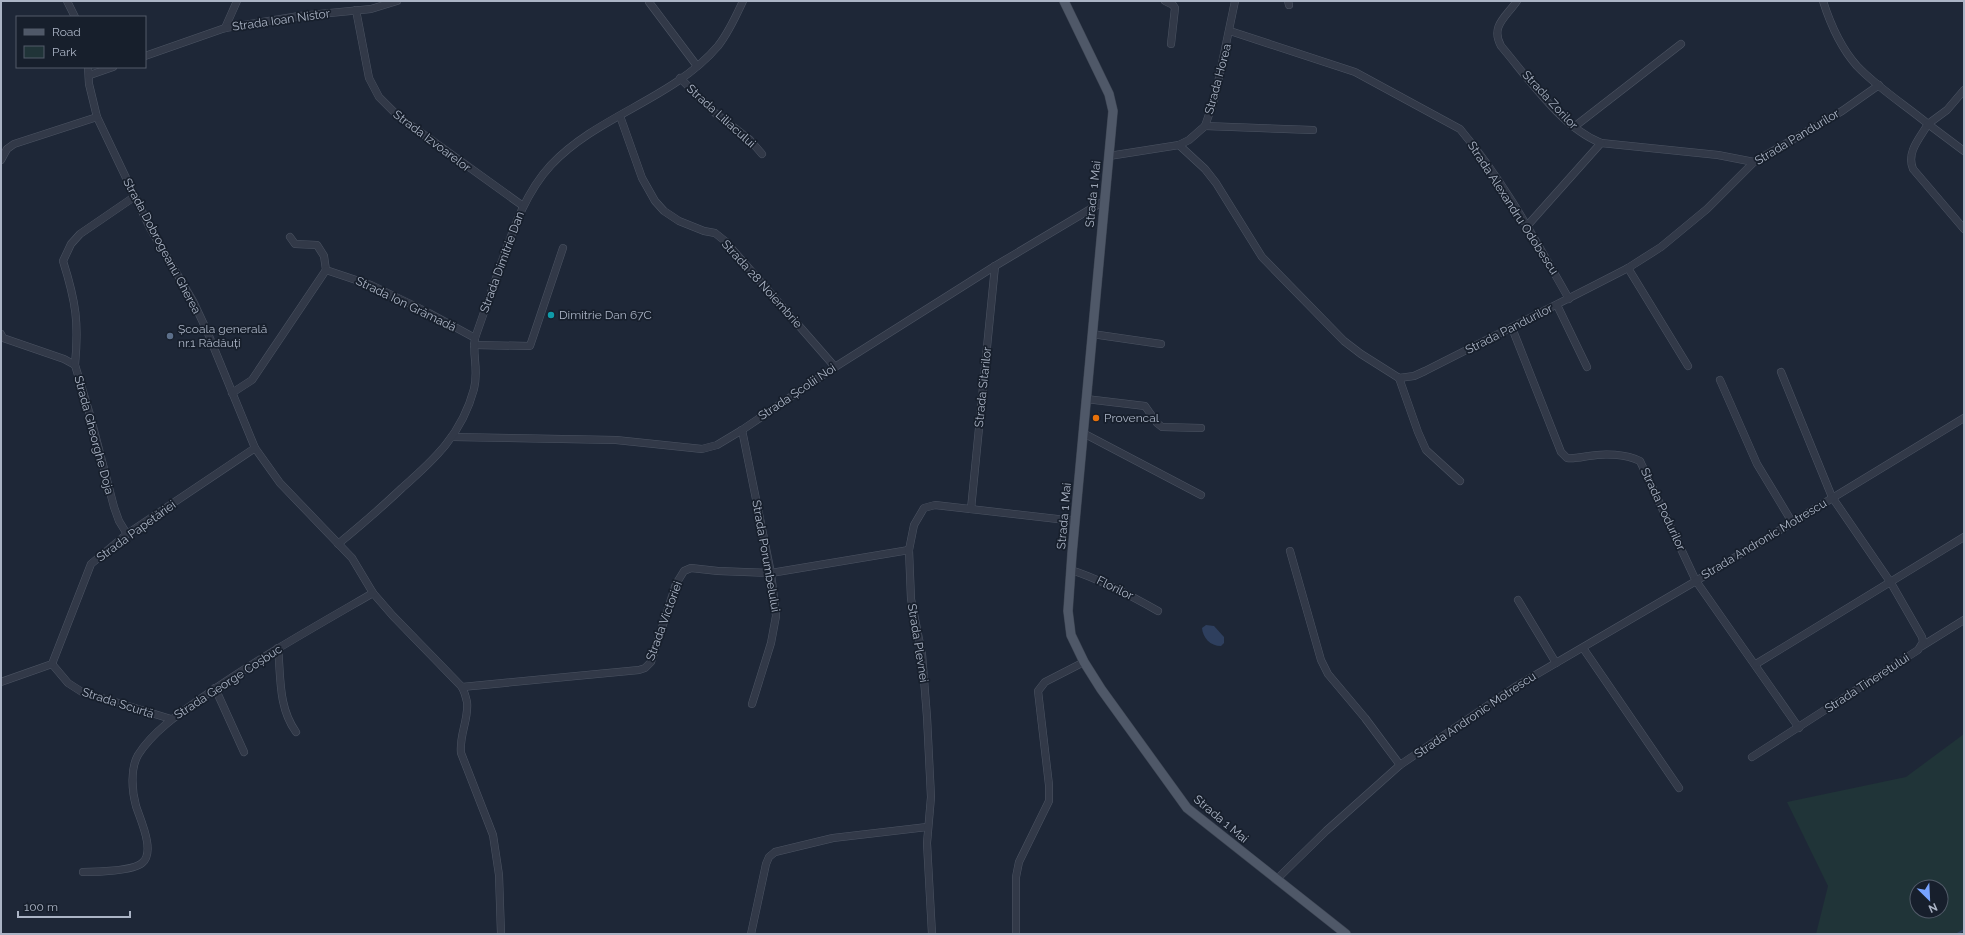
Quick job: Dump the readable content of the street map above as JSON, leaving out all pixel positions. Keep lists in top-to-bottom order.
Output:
{
  "streets": {
    "main road": ["Strada 1 Mai"],
    "street": [
      "Strada Ioan Nistor",
      "Strada Horea",
      "Strada Zorilor",
      "Strada Liliacului",
      "Strada Pandurilor",
      "Strada Izvoarelor",
      "Strada Alexandru Odobescu",
      "Strada Dobrogeanu Gherea",
      "Strada Dimitrie Dan",
      "Strada 28 Noiembrie",
      "Strada Ion Grămadă",
      "Strada Sitarilor",
      "Strada Școlii Noi",
      "Strada Gheorghe Doja",
      "Strada Podurilor",
      "Strada Papetăriei",
      "Strada Andronic Motrescu",
      "Strada Porumbelului",
      "Florilor",
      "Strada Victoriei",
      "Strada Plevnei",
      "Strada George Coșbuc",
      "Strada Tineretului",
      "Strada Scurtă"
    ]
  },
  "crossings": [
    ["Strada Ioan Nistor", "Strada Izvoarelor"],
    ["Strada Horea", "Strada 1 Mai"],
    ["Strada Horea", "Strada Alexandru Odobescu"],
    ["Strada Zorilor", "Strada Pandurilor"],
    ["Strada Liliacului", "Strada Dimitrie Dan"],
    ["Strada Pandurilor", "Strada Alexandru Odobescu"],
    ["Strada Pandurilor", "Strada Podurilor"],
    ["Strada Izvoarelor", "Strada Dimitrie Dan"],
    ["Strada 1 Mai", "Strada Școlii Noi"],
    ["Strada 1 Mai", "Strada Andronic Motrescu"],
    ["Strada 1 Mai", "Florilor"],
    ["Strada 1 Mai", "Strada Plevnei"],
    ["Strada Dobrogeanu Gherea", "Strada Dimitrie Dan"],
    ["Strada Dobrogeanu Gherea", "Strada Papetăriei"],
    ["Strada Dobrogeanu Gherea", "Strada Victoriei"],
    ["Strada Dobrogeanu Gherea", "Strada George Coșbuc"],
    ["Strada Dimitrie Dan", "Strada 28 Noiembrie"],
    ["Strada Dimitrie Dan", "Strada Ion Grămadă"],
    ["Strada Dimitrie Dan", "Strada Școlii Noi"],
    ["Strada 28 Noiembrie", "Strada Școlii Noi"],
    ["Strada Sitarilor", "Strada Școlii Noi"],
    ["Strada Sitarilor", "Strada Plevnei"],
    ["Strada Școlii Noi", "Strada Porumbelului"],
    ["Strada Gheorghe Doja", "Strada Papetăriei"],
    ["Strada Podurilor", "Strada Andronic Motrescu"],
    ["Strada Papetăriei", "Strada Scurtă"],
    ["Strada Andronic Motrescu", "Strada Tineretului"],
    ["Strada Porumbelului", "Strada Victoriei"],
    ["Strada Victoriei", "Strada Plevnei"],
    ["Strada George Coșbuc", "Strada Scurtă"]
  ],
  "places": ["Dimitrie Dan 67C", "Școala generală nr.1 Rădăuți", "Provencal"],
  "legend": ["Road", "Park"],
  "scale_bar": "100 m",
  "north": "bottom right"
}
